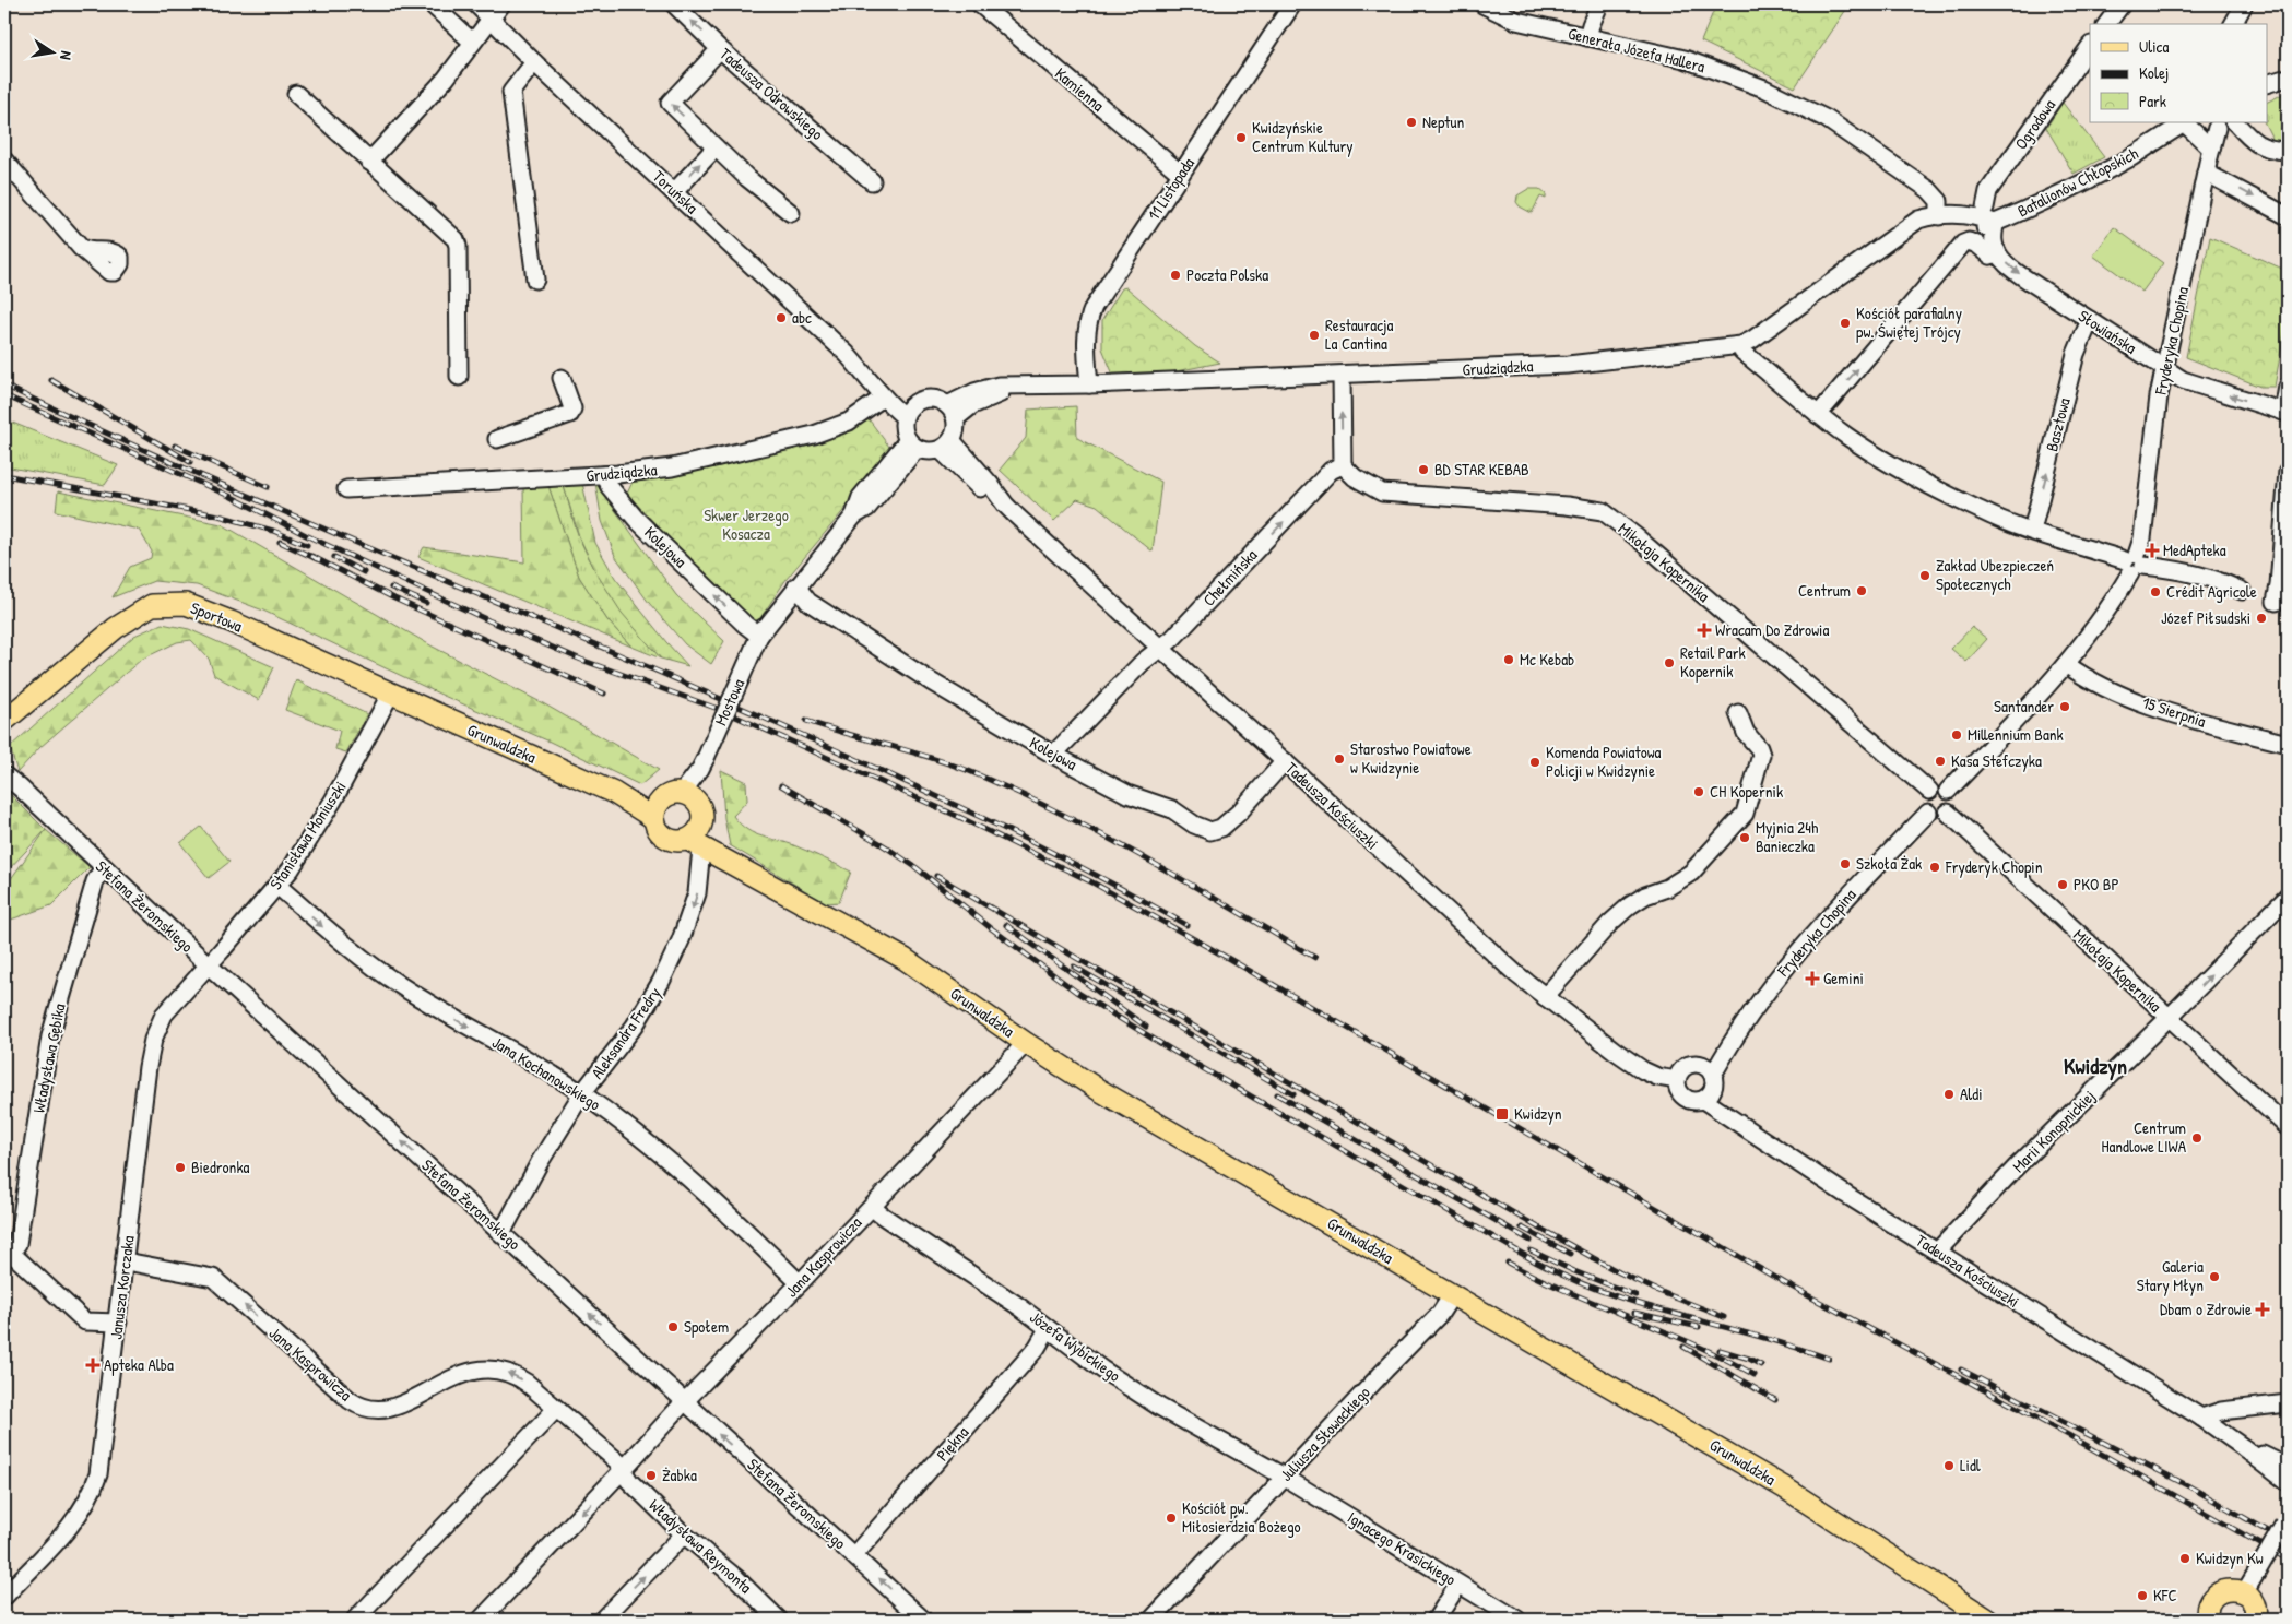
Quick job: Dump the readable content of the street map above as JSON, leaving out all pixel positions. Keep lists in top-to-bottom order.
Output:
{
  "streets": {
    "main road": ["Sportowa", "Grunwaldzka"],
    "street": [
      "Generała Józefa Hallera",
      "Kamienna",
      "Tadeusza Odrowskiego",
      "Ogrodowa",
      "Batalionów Chłopskich",
      "11 Listopada",
      "Toruńska",
      "Słowiańska",
      "Fryderyka Chopina",
      "Grudziądzka",
      "Basztowa",
      "Kolejowa",
      "Mikołaja Kopernika",
      "Chełmińska",
      "Mostowa",
      "15 Sierpnia",
      "Tadeusza Kościuszki",
      "Stanisława Moniuszki",
      "Stefana Żeromskiego",
      "Aleksandra Fredry",
      "Władysława Gębika",
      "Jana Kochanowskiego",
      "Marii Konopnickiej",
      "Jana Kasprowicza",
      "Janusza Korczaka",
      "Józefa Wybickiego",
      "Juliusza Słowackiego",
      "Piękna",
      "Władysława Reymonta",
      "Ignacego Krasickiego"
    ]
  },
  "crossings": [
    ["Generała Józefa Hallera", "Grudziądzka"],
    ["Kamienna", "11 Listopada"],
    ["11 Listopada", "Grudziądzka"],
    ["Toruńska", "Grudziądzka"],
    ["Toruńska", "Mostowa"],
    ["Toruńska", "Tadeusza Kościuszki"],
    ["Słowiańska", "Fryderyka Chopina"],
    ["Słowiańska", "Basztowa"],
    ["Fryderyka Chopina", "Mikołaja Kopernika"],
    ["Fryderyka Chopina", "15 Sierpnia"],
    ["Fryderyka Chopina", "Tadeusza Kościuszki"],
    ["Grudziądzka", "Kolejowa"],
    ["Grudziądzka", "Mostowa"],
    ["Grudziądzka", "Tadeusza Kościuszki"],
    ["Kolejowa", "Chełmińska"],
    ["Kolejowa", "Mostowa"],
    ["Kolejowa", "Tadeusza Kościuszki"],
    ["Mikołaja Kopernika", "Chełmińska"],
    ["Mikołaja Kopernika", "Marii Konopnickiej"],
    ["Chełmińska", "Tadeusza Kościuszki"],
    ["Sportowa", "Grunwaldzka"],
    ["Sportowa", "Stanisława Moniuszki"],
    ["Mostowa", "Grunwaldzka"],
    ["Mostowa", "Tadeusza Kościuszki"],
    ["Mostowa", "Aleksandra Fredry"],
    ["Grunwaldzka", "Stanisława Moniuszki"],
    ["Grunwaldzka", "Aleksandra Fredry"],
    ["Grunwaldzka", "Jana Kasprowicza"],
    ["Grunwaldzka", "Juliusza Słowackiego"],
    ["Tadeusza Kościuszki", "Marii Konopnickiej"],
    ["Stanisława Moniuszki", "Stefana Żeromskiego"],
    ["Stanisława Moniuszki", "Jana Kochanowskiego"],
    ["Stanisława Moniuszki", "Janusza Korczaka"],
    ["Stefana Żeromskiego", "Aleksandra Fredry"],
    ["Stefana Żeromskiego", "Władysława Gębika"],
    ["Stefana Żeromskiego", "Jana Kasprowicza"],
    ["Stefana Żeromskiego", "Janusza Korczaka"],
    ["Stefana Żeromskiego", "Piękna"],
    ["Aleksandra Fredry", "Jana Kochanowskiego"],
    ["Władysława Gębika", "Janusza Korczaka"],
    ["Jana Kochanowskiego", "Jana Kasprowicza"],
    ["Jana Kasprowicza", "Janusza Korczaka"],
    ["Jana Kasprowicza", "Józefa Wybickiego"],
    ["Jana Kasprowicza", "Władysława Reymonta"],
    ["Józefa Wybickiego", "Juliusza Słowackiego"],
    ["Józefa Wybickiego", "Piękna"],
    ["Józefa Wybickiego", "Ignacego Krasickiego"],
    ["Juliusza Słowackiego", "Ignacego Krasickiego"]
  ],
  "one_way": [
    "Basztowa",
    "Chełmińska",
    "Stefana Żeromskiego",
    "Aleksandra Fredry",
    "Jana Kochanowskiego",
    "Jana Kasprowicza"
  ],
  "districts": ["Kwidzyn"],
  "parks": ["Skwer Jerzego Kosacza"],
  "places": {
    "other": [
      "Neptun",
      "Kwidzyńskie Centrum Kultury",
      "Poczta Polska",
      "abc",
      "Kościół parafialny pw. Świętej Trójcy",
      "Restauracja La Cantina",
      "BD STAR KEBAB",
      "Zakład Ubezpieczeń Społecznych",
      "Centrum",
      "Crédit Agricole",
      "Józef Piłsudski",
      "Mc Kebab",
      "Retail Park Kopernik",
      "Santander",
      "Millennium Bank",
      "Starostwo Powiatowe w Kwidzynie",
      "Kasa Stefczyka",
      "Komenda Powiatowa Policji w Kwidzynie",
      "CH Kopernik",
      "Myjnia 24h Banieczka",
      "Szkoła Żak",
      "Fryderyk Chopin",
      "PKO BP",
      "Aldi",
      "Centrum Handlowe LIWA",
      "Biedronka",
      "Galeria Stary Młyn",
      "Społem",
      "Lidl",
      "Żabka",
      "Kościół pw. Miłosierdzia Bożego",
      "Kwidzyn Kw",
      "KFC"
    ],
    "health": [
      "MedApteka",
      "Wracam Do Zdrowia",
      "Gemini",
      "Dbam o Zdrowie",
      "Apteka Alba"
    ],
    "transit": ["Kwidzyn"]
  },
  "legend": ["Ulica", "Kolej", "Park"],
  "north": "right"
}
